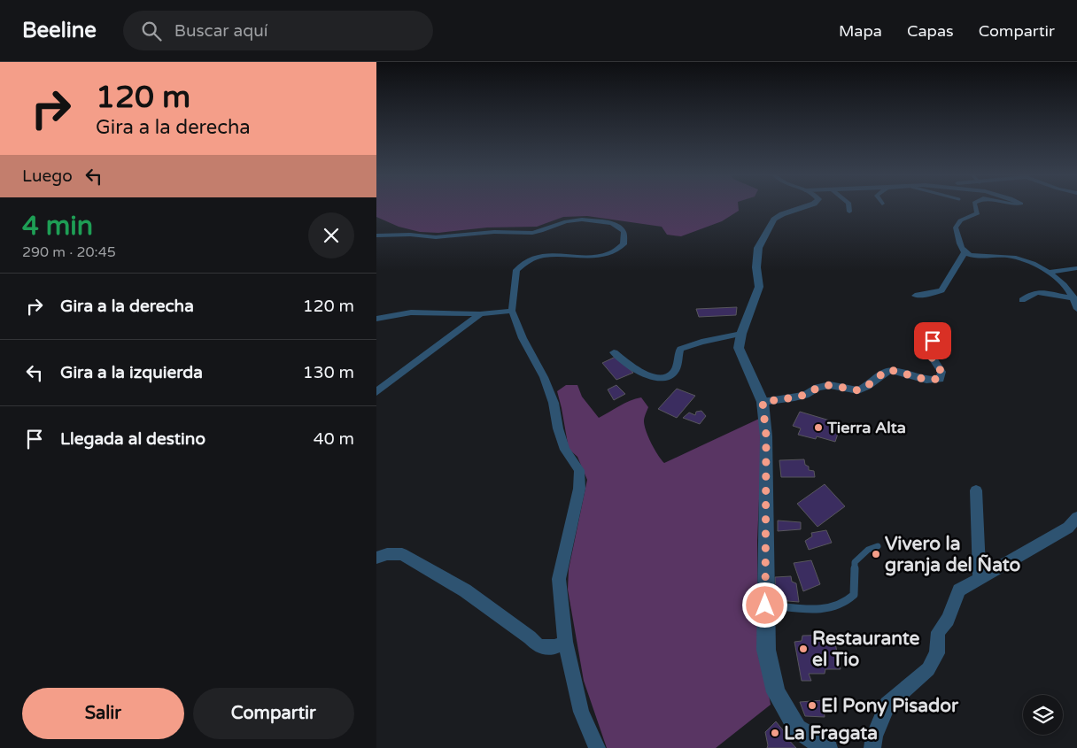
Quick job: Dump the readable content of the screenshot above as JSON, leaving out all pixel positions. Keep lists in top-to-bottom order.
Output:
{
  "places": [
    "Tierra Alta",
    "Vivero la granja del Ñato",
    "Restaurante el Tio",
    "El Pony Pisador",
    "La Fragata"
  ],
  "page": {
    "header": "Beeline",
    "search": "Buscar aquí",
    "nav": ["Mapa", "Capas", "Compartir"],
    "turn": ["120 m", "Gira a la derecha"],
    "then": "Luego",
    "heading": ["4 min", "290 m · 20:45"],
    "list": [
      {
        "name": "Gira a la derecha",
        "value": "120 m"
      },
      {
        "name": "Gira a la izquierda",
        "value": "130 m"
      },
      {
        "name": "Llegada al destino",
        "value": "40 m"
      }
    ],
    "buttons": ["Salir", "Compartir"]
  }
}
